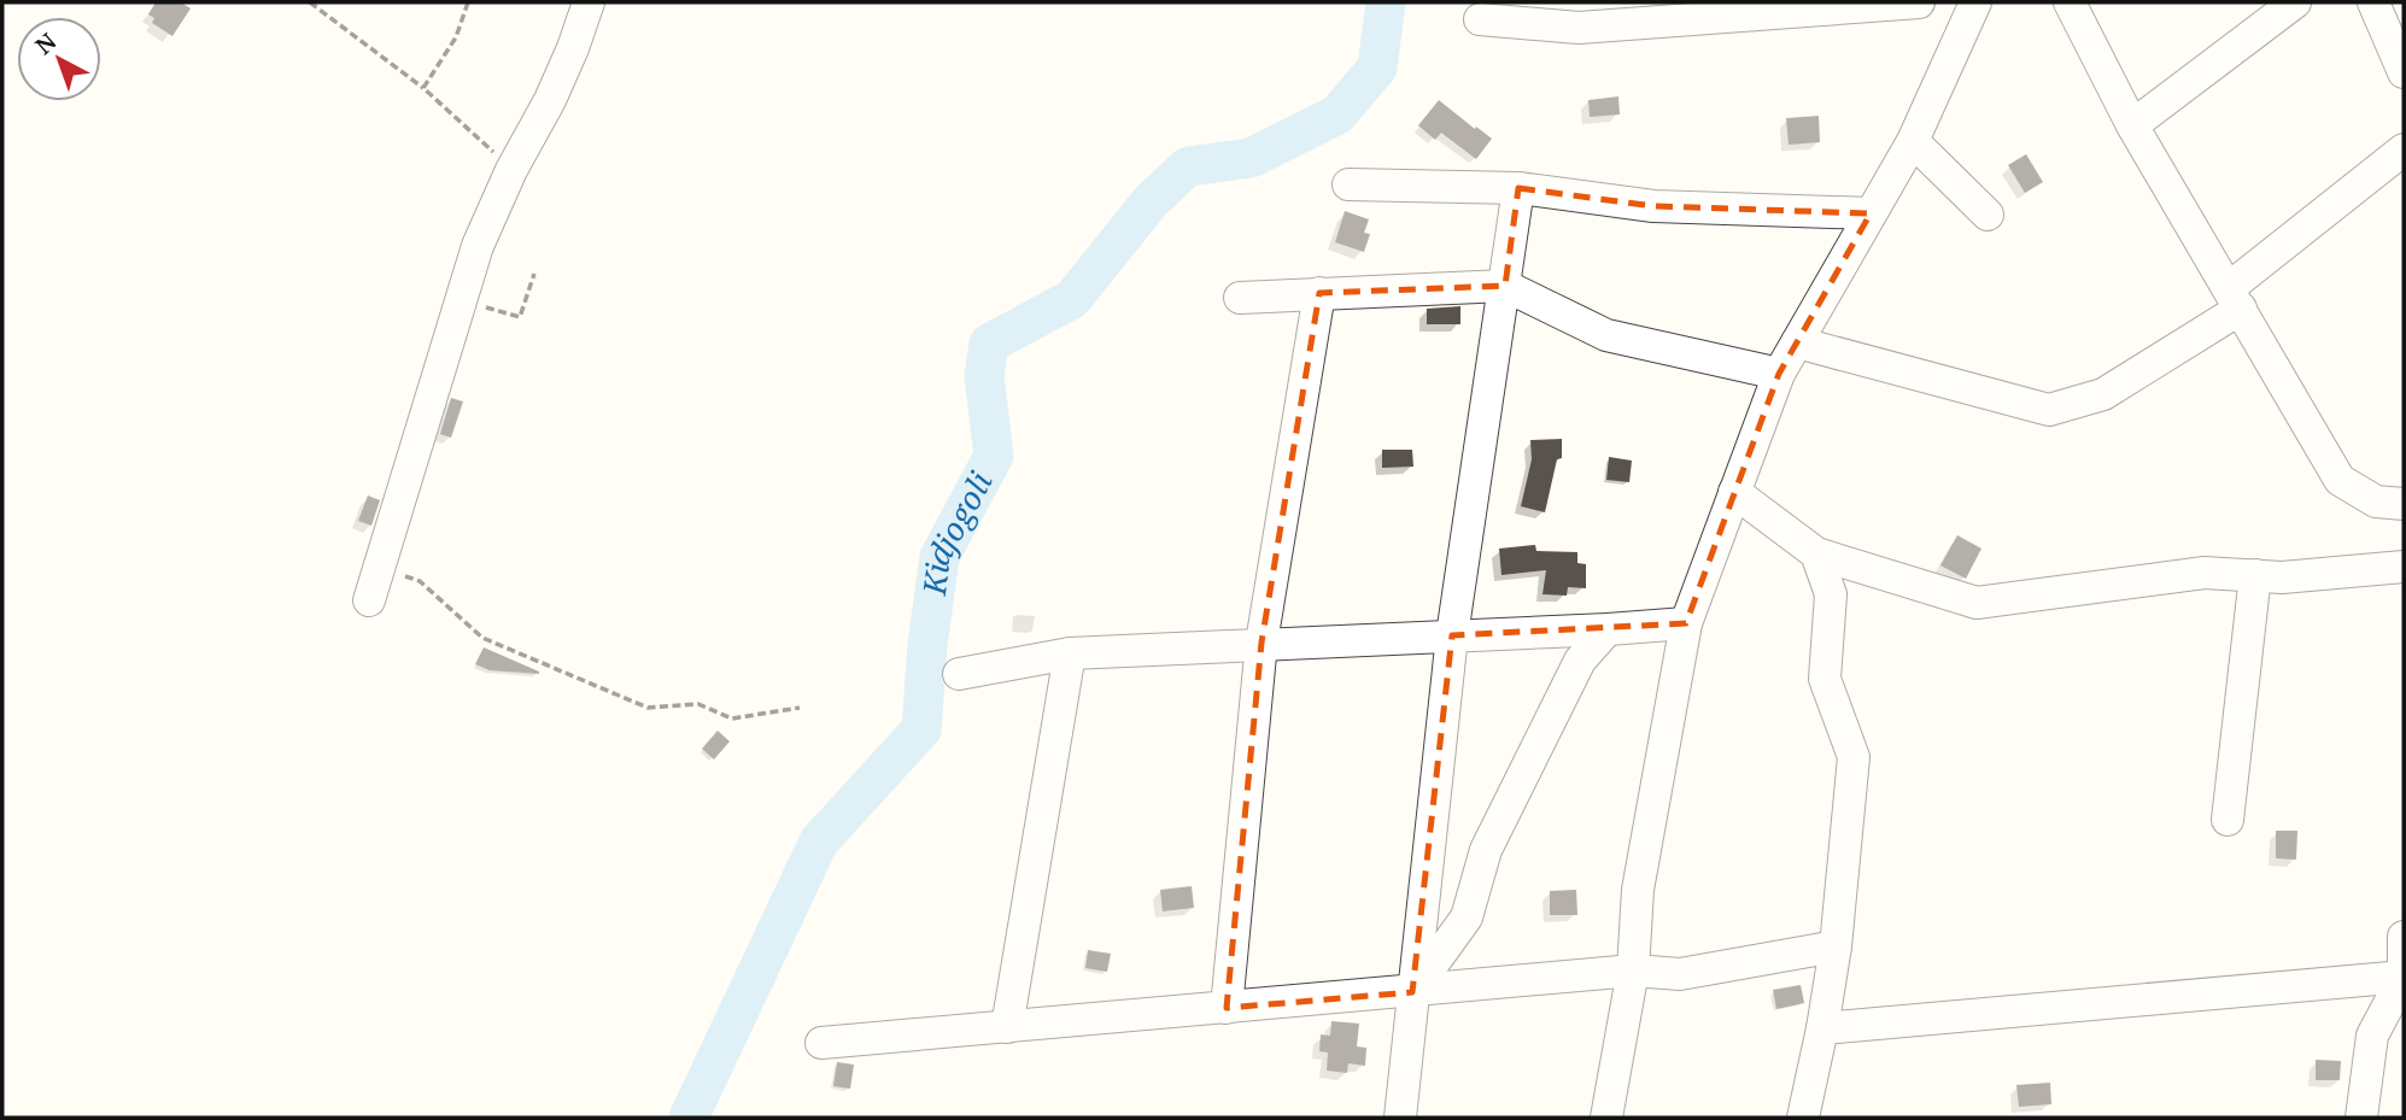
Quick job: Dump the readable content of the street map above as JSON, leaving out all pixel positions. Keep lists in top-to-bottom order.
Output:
{
  "water": ["Kidjogoli"],
  "north": "top left"
}
